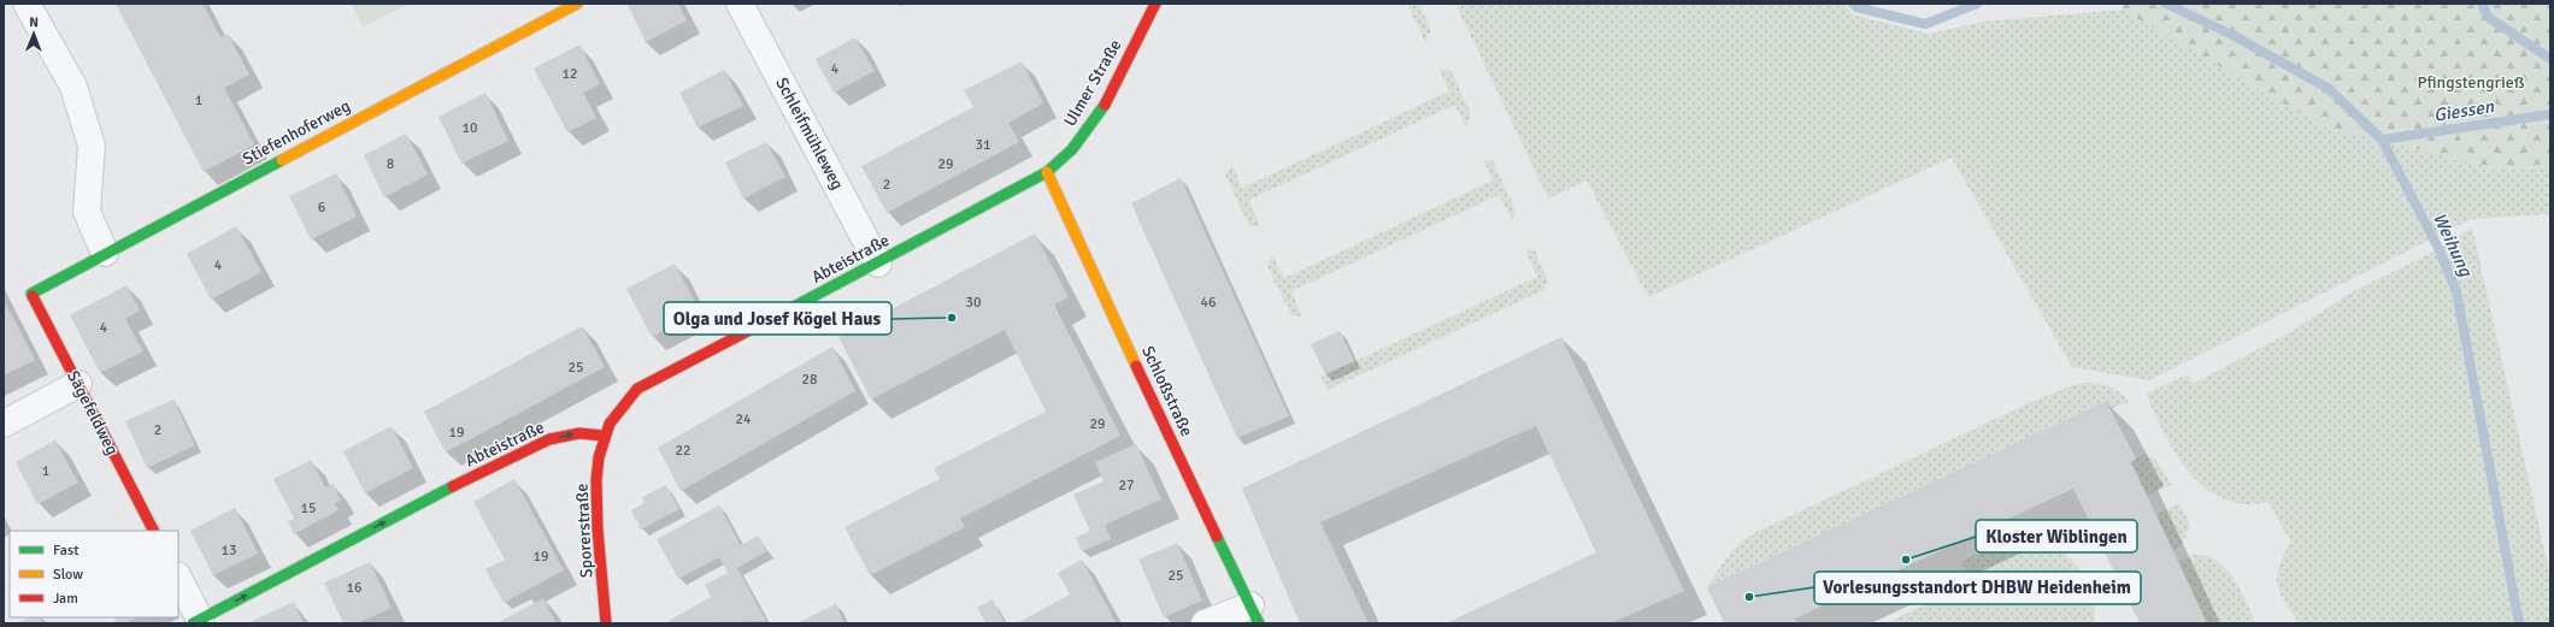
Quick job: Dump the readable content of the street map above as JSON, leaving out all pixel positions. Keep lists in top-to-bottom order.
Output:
{
  "streets": {
    "street": [
      "Ulmer Straße",
      "Stiefenhoferweg",
      "Schleifmühleweg",
      "Abteistraße",
      "Schloßstraße",
      "Sägefeldweg",
      "Sporerstraße"
    ]
  },
  "crossings": [
    ["Ulmer Straße", "Abteistraße"],
    ["Ulmer Straße", "Schloßstraße"],
    ["Stiefenhoferweg", "Sägefeldweg"],
    ["Schleifmühleweg", "Abteistraße"],
    ["Abteistraße", "Schloßstraße"],
    ["Abteistraße", "Sporerstraße"]
  ],
  "one_way": ["Abteistraße"],
  "water": ["Giessen", "Weihung"],
  "parks": ["Pfingstengrieß"],
  "places": ["Olga und Josef Kögel Haus", "Kloster Wiblingen", "Vorlesungsstandort DHBW Heidenheim"],
  "house_numbers": [
    "4",
    "12",
    "1",
    "10",
    "31",
    "8",
    "29",
    "2",
    "6",
    "4",
    "30",
    "46",
    "4",
    "25",
    "28",
    "24",
    "29",
    "2",
    "19",
    "22",
    "1",
    "27",
    "15",
    "13",
    "19",
    "25",
    "16"
  ],
  "legend": ["Fast", "Slow", "Jam"],
  "north": "top"
}
